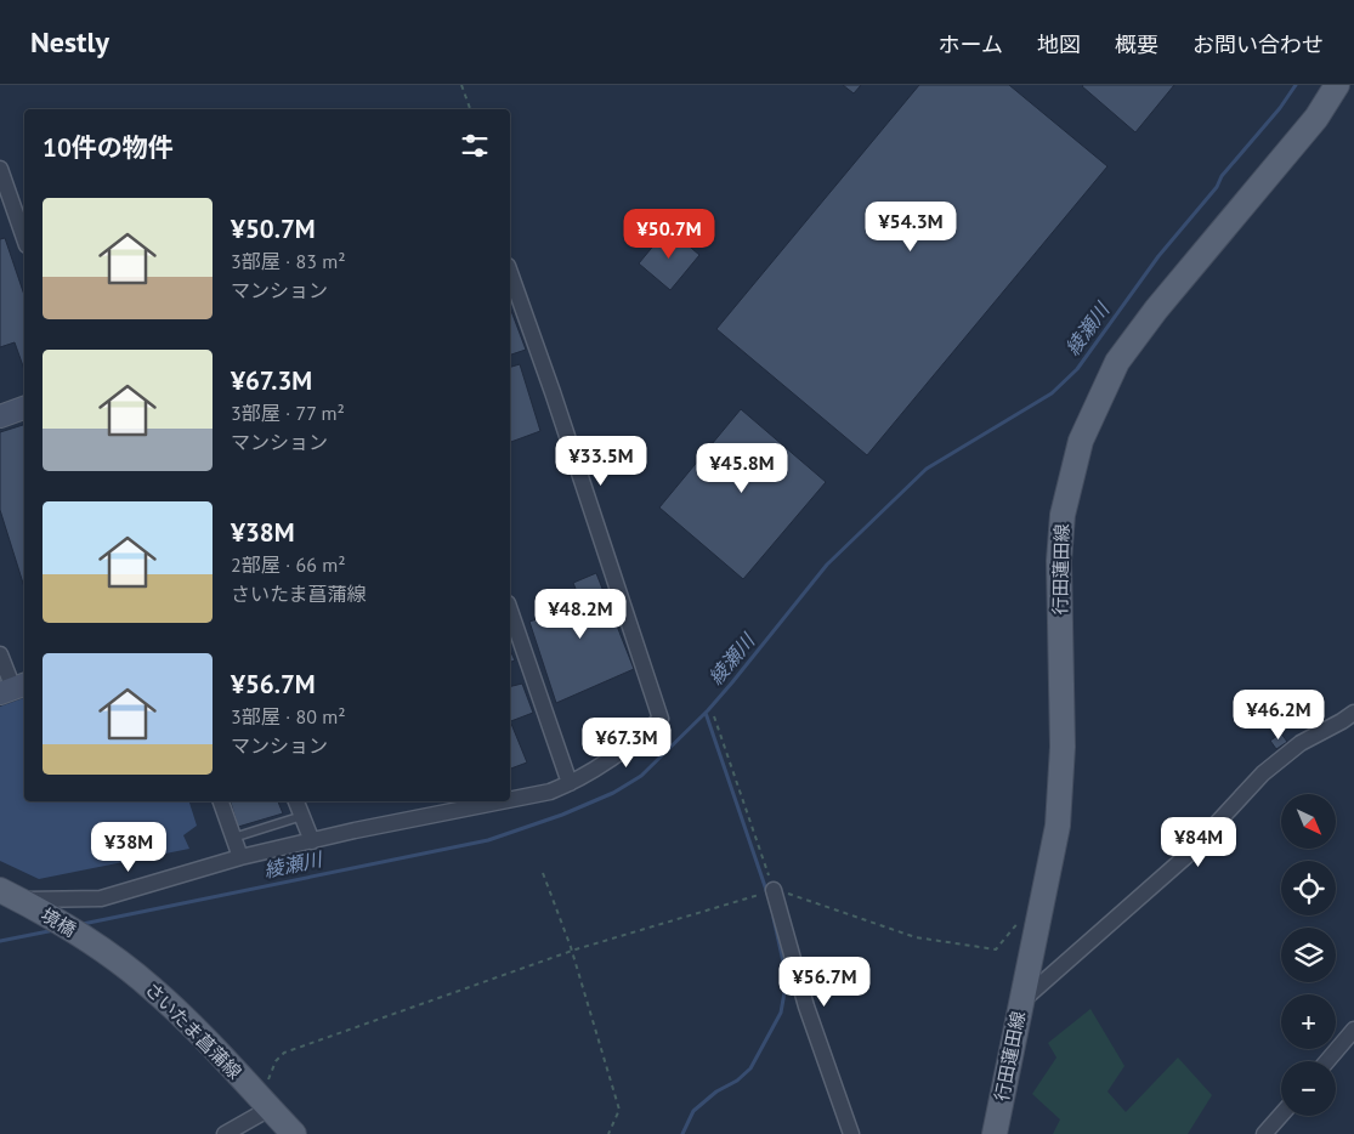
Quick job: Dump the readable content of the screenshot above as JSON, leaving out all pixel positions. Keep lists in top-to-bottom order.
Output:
{
  "streets": {
    "main road": ["行田蓮田線", "境橋", "さいたま菖蒲線"]
  },
  "crossings": [
    ["境橋", "さいたま菖蒲線"]
  ],
  "water": ["綾瀬川"],
  "north": "bottom right",
  "page": {
    "header": "Nestly",
    "nav": [
      "ホーム",
      "地図",
      "概要",
      "お問い合わせ"
    ],
    "heading": "10件の物件",
    "list": [
      {
        "name": "¥50.7M",
        "note": "3部屋 · 83 m² · マンション"
      },
      {
        "name": "¥67.3M",
        "note": "3部屋 · 77 m² · マンション"
      },
      {
        "name": "¥38M",
        "note": "2部屋 · 66 m² · さいたま菖蒲線"
      },
      {
        "name": "¥56.7M",
        "note": "3部屋 · 80 m² · マンション"
      }
    ],
    "price": [
      "¥54.3M",
      "¥50.7M",
      "¥33.5M",
      "¥45.8M",
      "¥48.2M",
      "¥46.2M",
      "¥67.3M",
      "¥84M",
      "¥38M",
      "¥56.7M"
    ],
    "map_buttons": ["+", "−"]
  }
}
